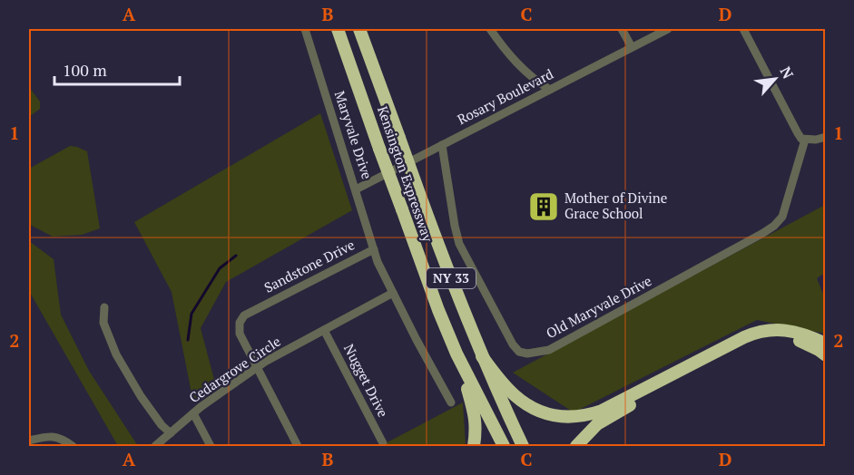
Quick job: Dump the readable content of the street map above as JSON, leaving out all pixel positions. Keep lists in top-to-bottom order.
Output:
{
  "streets": {
    "highway": ["Kensington Expressway", "NY 33"],
    "street": [
      "Rosary Boulevard",
      "Maryvale Drive",
      "Sandstone Drive",
      "Old Maryvale Drive",
      "Cedargrove Circle",
      "Nugget Drive"
    ]
  },
  "crossings": [
    ["Rosary Boulevard", "Maryvale Drive"],
    ["Rosary Boulevard", "Old Maryvale Drive"],
    ["Maryvale Drive", "Sandstone Drive"],
    ["Sandstone Drive", "Cedargrove Circle"],
    ["Cedargrove Circle", "Nugget Drive"]
  ],
  "places": {
    "building": ["Mother of Divine Grace School"]
  },
  "scale_bar": "100 m",
  "north": "top right",
  "grid": {
    "columns": [
      "A",
      "B",
      "C",
      "D"
    ],
    "rows": ["1", "2"]
  }
}
